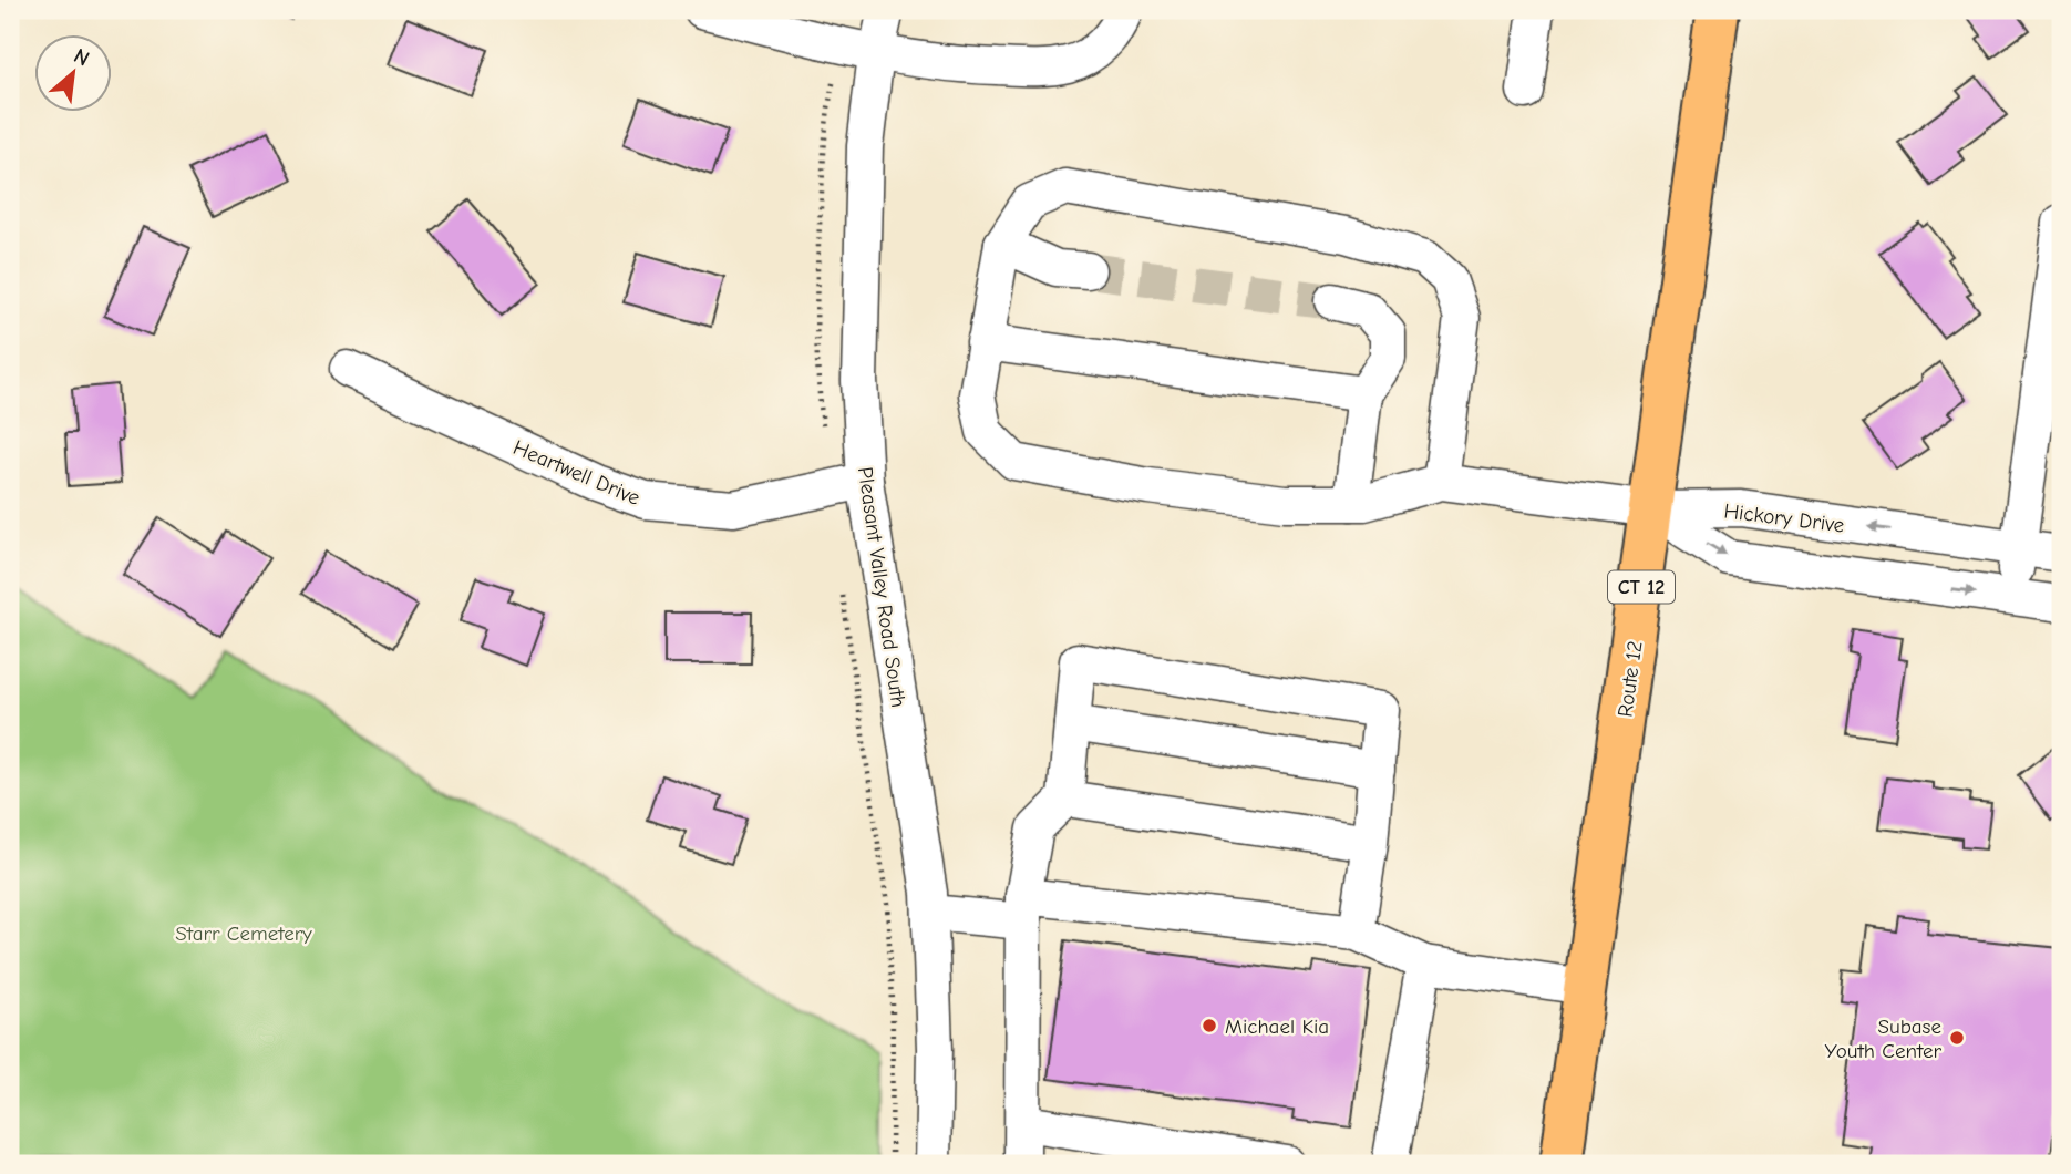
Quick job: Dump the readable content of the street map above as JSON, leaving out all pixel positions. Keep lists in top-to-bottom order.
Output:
{
  "streets": {
    "highway": ["CT 12", "Route 12"],
    "street": ["Heartwell Drive", "Hickory Drive", "Pleasant Valley Road South"]
  },
  "crossings": [
    ["Heartwell Drive", "Pleasant Valley Road South"],
    ["Hickory Drive", "Route 12"]
  ],
  "parks": ["Starr Cemetery"],
  "places": ["Michael Kia", "Subase Youth Center"],
  "north": "top right"
}
